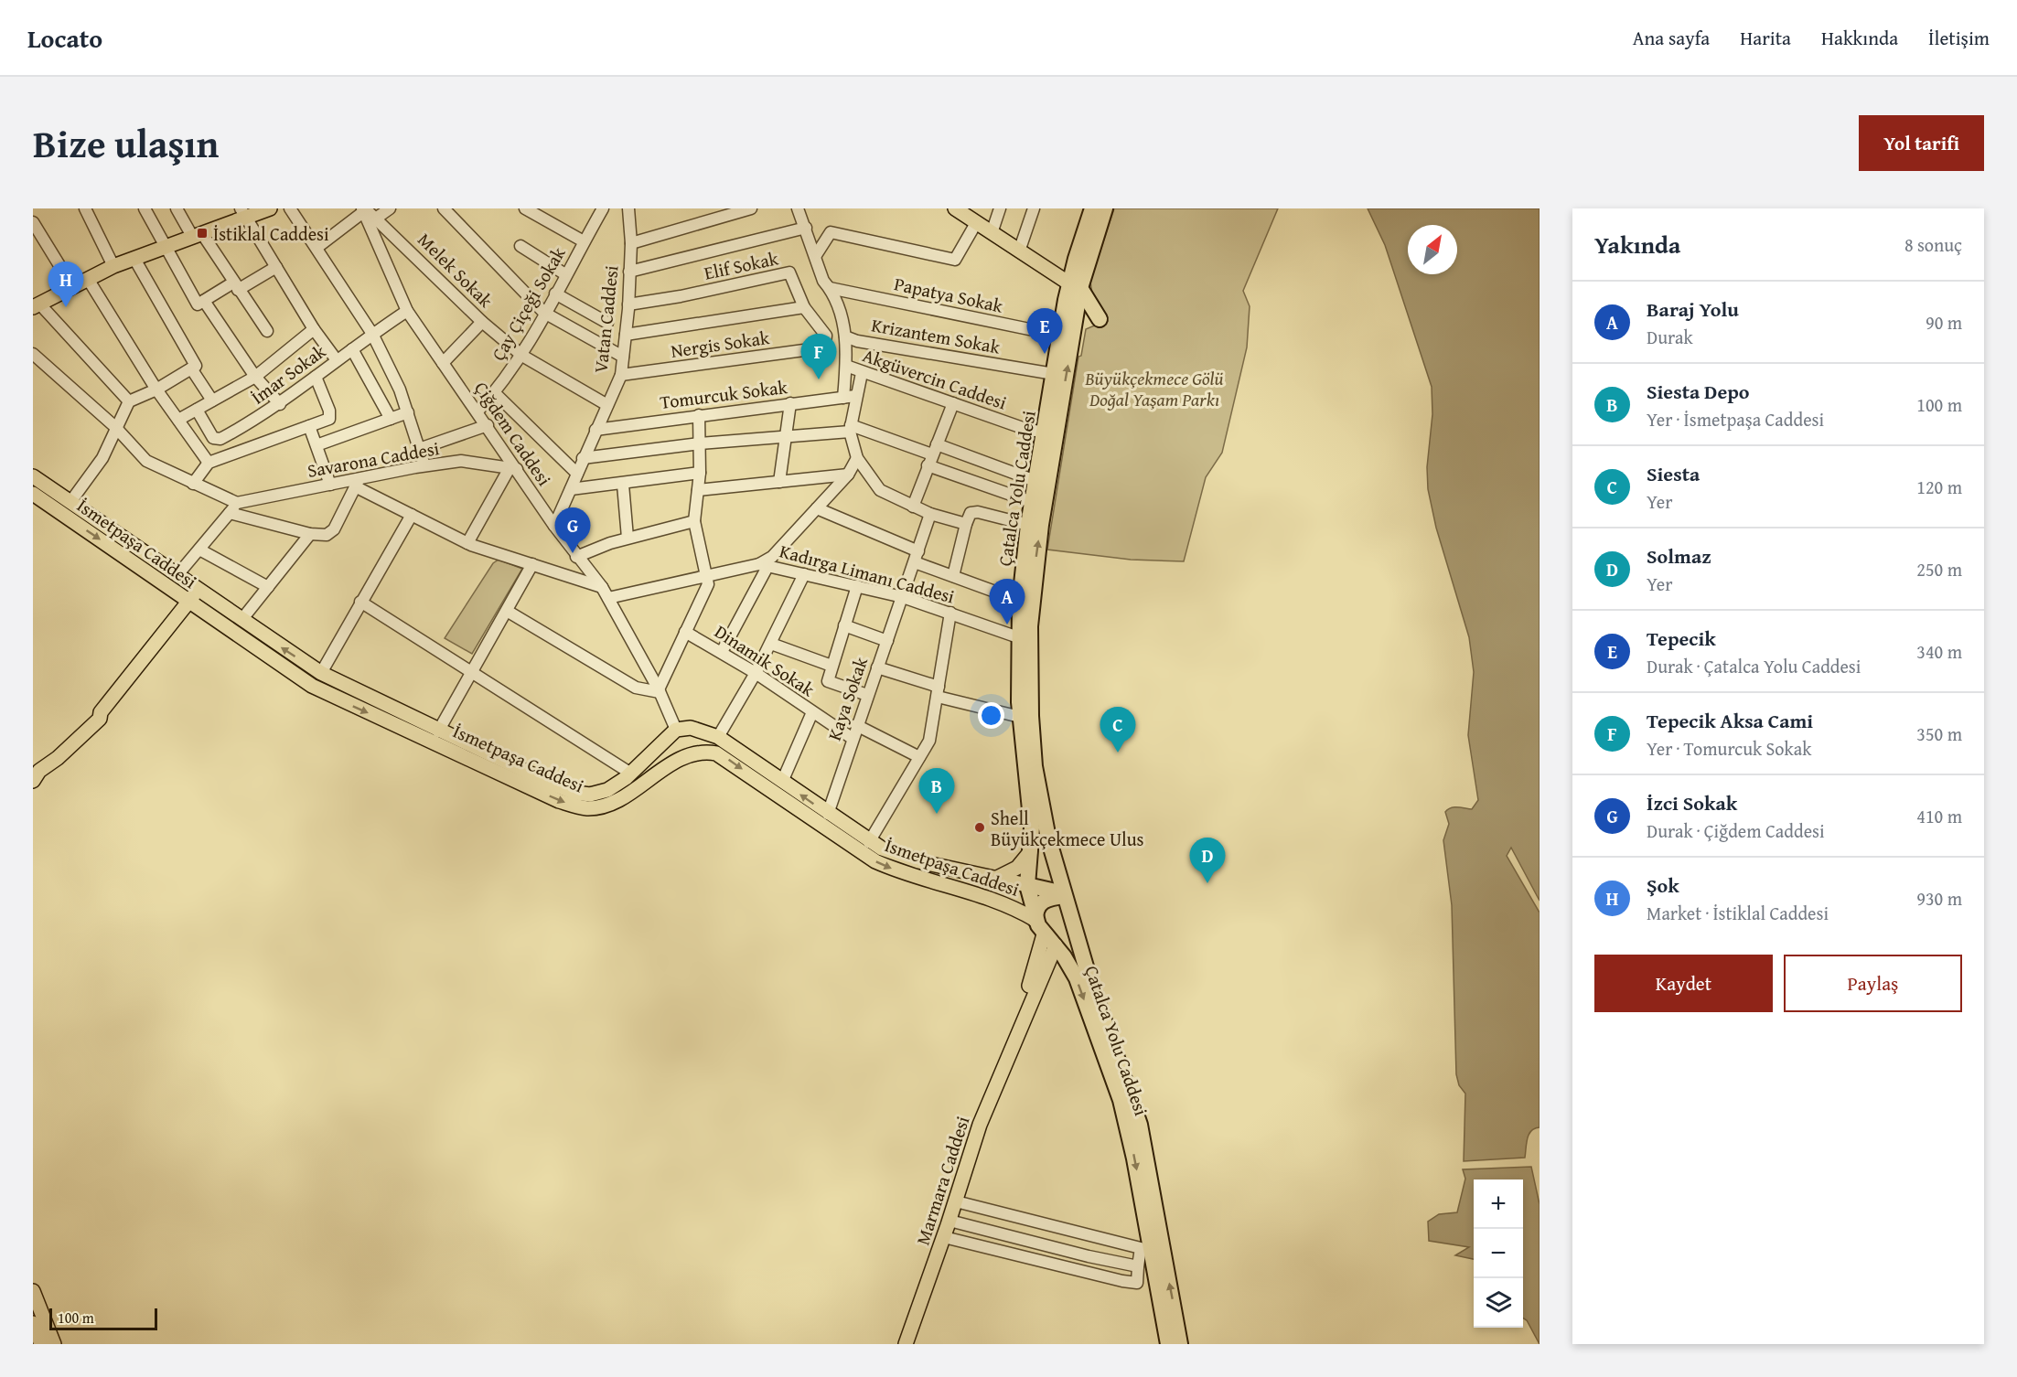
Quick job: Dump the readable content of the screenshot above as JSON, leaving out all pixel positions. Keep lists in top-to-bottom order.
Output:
{
  "streets": {
    "highway": ["Çatalca Yolu Caddesi"],
    "main road": ["İsmetpaşa Caddesi", "Marmara Caddesi"],
    "street": [
      "Elif Sokak",
      "Melek Sokak",
      "Papatya Sokak",
      "Çay Çiçeği Sokak",
      "Vatan Caddesi",
      "Krizantem Sokak",
      "Nergis Sokak",
      "İmar Sokak",
      "Akgüvercin Caddesi",
      "Tomurcuk Sokak",
      "Çiğdem Caddesi",
      "Savarona Caddesi",
      "Kadırga Limanı Caddesi",
      "Dinamik Sokak",
      "Kaya Sokak"
    ]
  },
  "crossings": [
    ["Elif Sokak", "Vatan Caddesi"],
    ["Elif Sokak", "Nergis Sokak"],
    ["Melek Sokak", "Çay Çiçeği Sokak"],
    ["Melek Sokak", "Vatan Caddesi"],
    ["Melek Sokak", "Çiğdem Caddesi"],
    ["Papatya Sokak", "Çatalca Yolu Caddesi"],
    ["Çay Çiçeği Sokak", "Çiğdem Caddesi"],
    ["Vatan Caddesi", "Nergis Sokak"],
    ["Vatan Caddesi", "Tomurcuk Sokak"],
    ["Vatan Caddesi", "Çiğdem Caddesi"],
    ["Krizantem Sokak", "Çatalca Yolu Caddesi"],
    ["İmar Sokak", "Çiğdem Caddesi"],
    ["Akgüvercin Caddesi", "Çatalca Yolu Caddesi"],
    ["Çiğdem Caddesi", "Savarona Caddesi"],
    ["Çiğdem Caddesi", "İsmetpaşa Caddesi"],
    ["Çiğdem Caddesi", "Kadırga Limanı Caddesi"],
    ["Çatalca Yolu Caddesi", "İsmetpaşa Caddesi"],
    ["Çatalca Yolu Caddesi", "Kadırga Limanı Caddesi"],
    ["İsmetpaşa Caddesi", "Kaya Sokak"],
    ["Kadırga Limanı Caddesi", "Kaya Sokak"],
    ["Dinamik Sokak", "Kaya Sokak"]
  ],
  "parks": ["Büyükçekmece Gölü Doğal Yaşam Parkı"],
  "places": {
    "transit": ["İstiklal Caddesi"],
    "other": ["Shell Büyükçekmece Ulus"]
  },
  "scale_bar": "100 m",
  "north": "top right",
  "page": {
    "header": "Locato",
    "nav": [
      "Ana sayfa",
      "Harita",
      "Hakkında",
      "İletişim"
    ],
    "title": "Bize ulaşın",
    "buttons": [
      "Yol tarifi",
      ["Kaydet", "Paylaş"]
    ],
    "heading": ["Yakında", "8 sonuç"],
    "pins": [
      "H",
      "E",
      "F",
      "G",
      "A",
      "C",
      "B",
      "D"
    ],
    "list": [
      {
        "mark": "A",
        "name": "Baraj Yolu",
        "note": "Durak",
        "value": "90 m"
      },
      {
        "mark": "B",
        "name": "Siesta Depo",
        "note": "Yer · İsmetpaşa Caddesi",
        "value": "100 m"
      },
      {
        "mark": "C",
        "name": "Siesta",
        "note": "Yer",
        "value": "120 m"
      },
      {
        "mark": "D",
        "name": "Solmaz",
        "note": "Yer",
        "value": "250 m"
      },
      {
        "mark": "E",
        "name": "Tepecik",
        "note": "Durak · Çatalca Yolu Caddesi",
        "value": "340 m"
      },
      {
        "mark": "F",
        "name": "Tepecik Aksa Cami",
        "note": "Yer · Tomurcuk Sokak",
        "value": "350 m"
      },
      {
        "mark": "G",
        "name": "İzci Sokak",
        "note": "Durak · Çiğdem Caddesi",
        "value": "410 m"
      },
      {
        "mark": "H",
        "name": "Şok",
        "note": "Market · İstiklal Caddesi",
        "value": "930 m"
      }
    ],
    "map_buttons": ["+", "−"],
    "scale": "100 m"
  }
}
